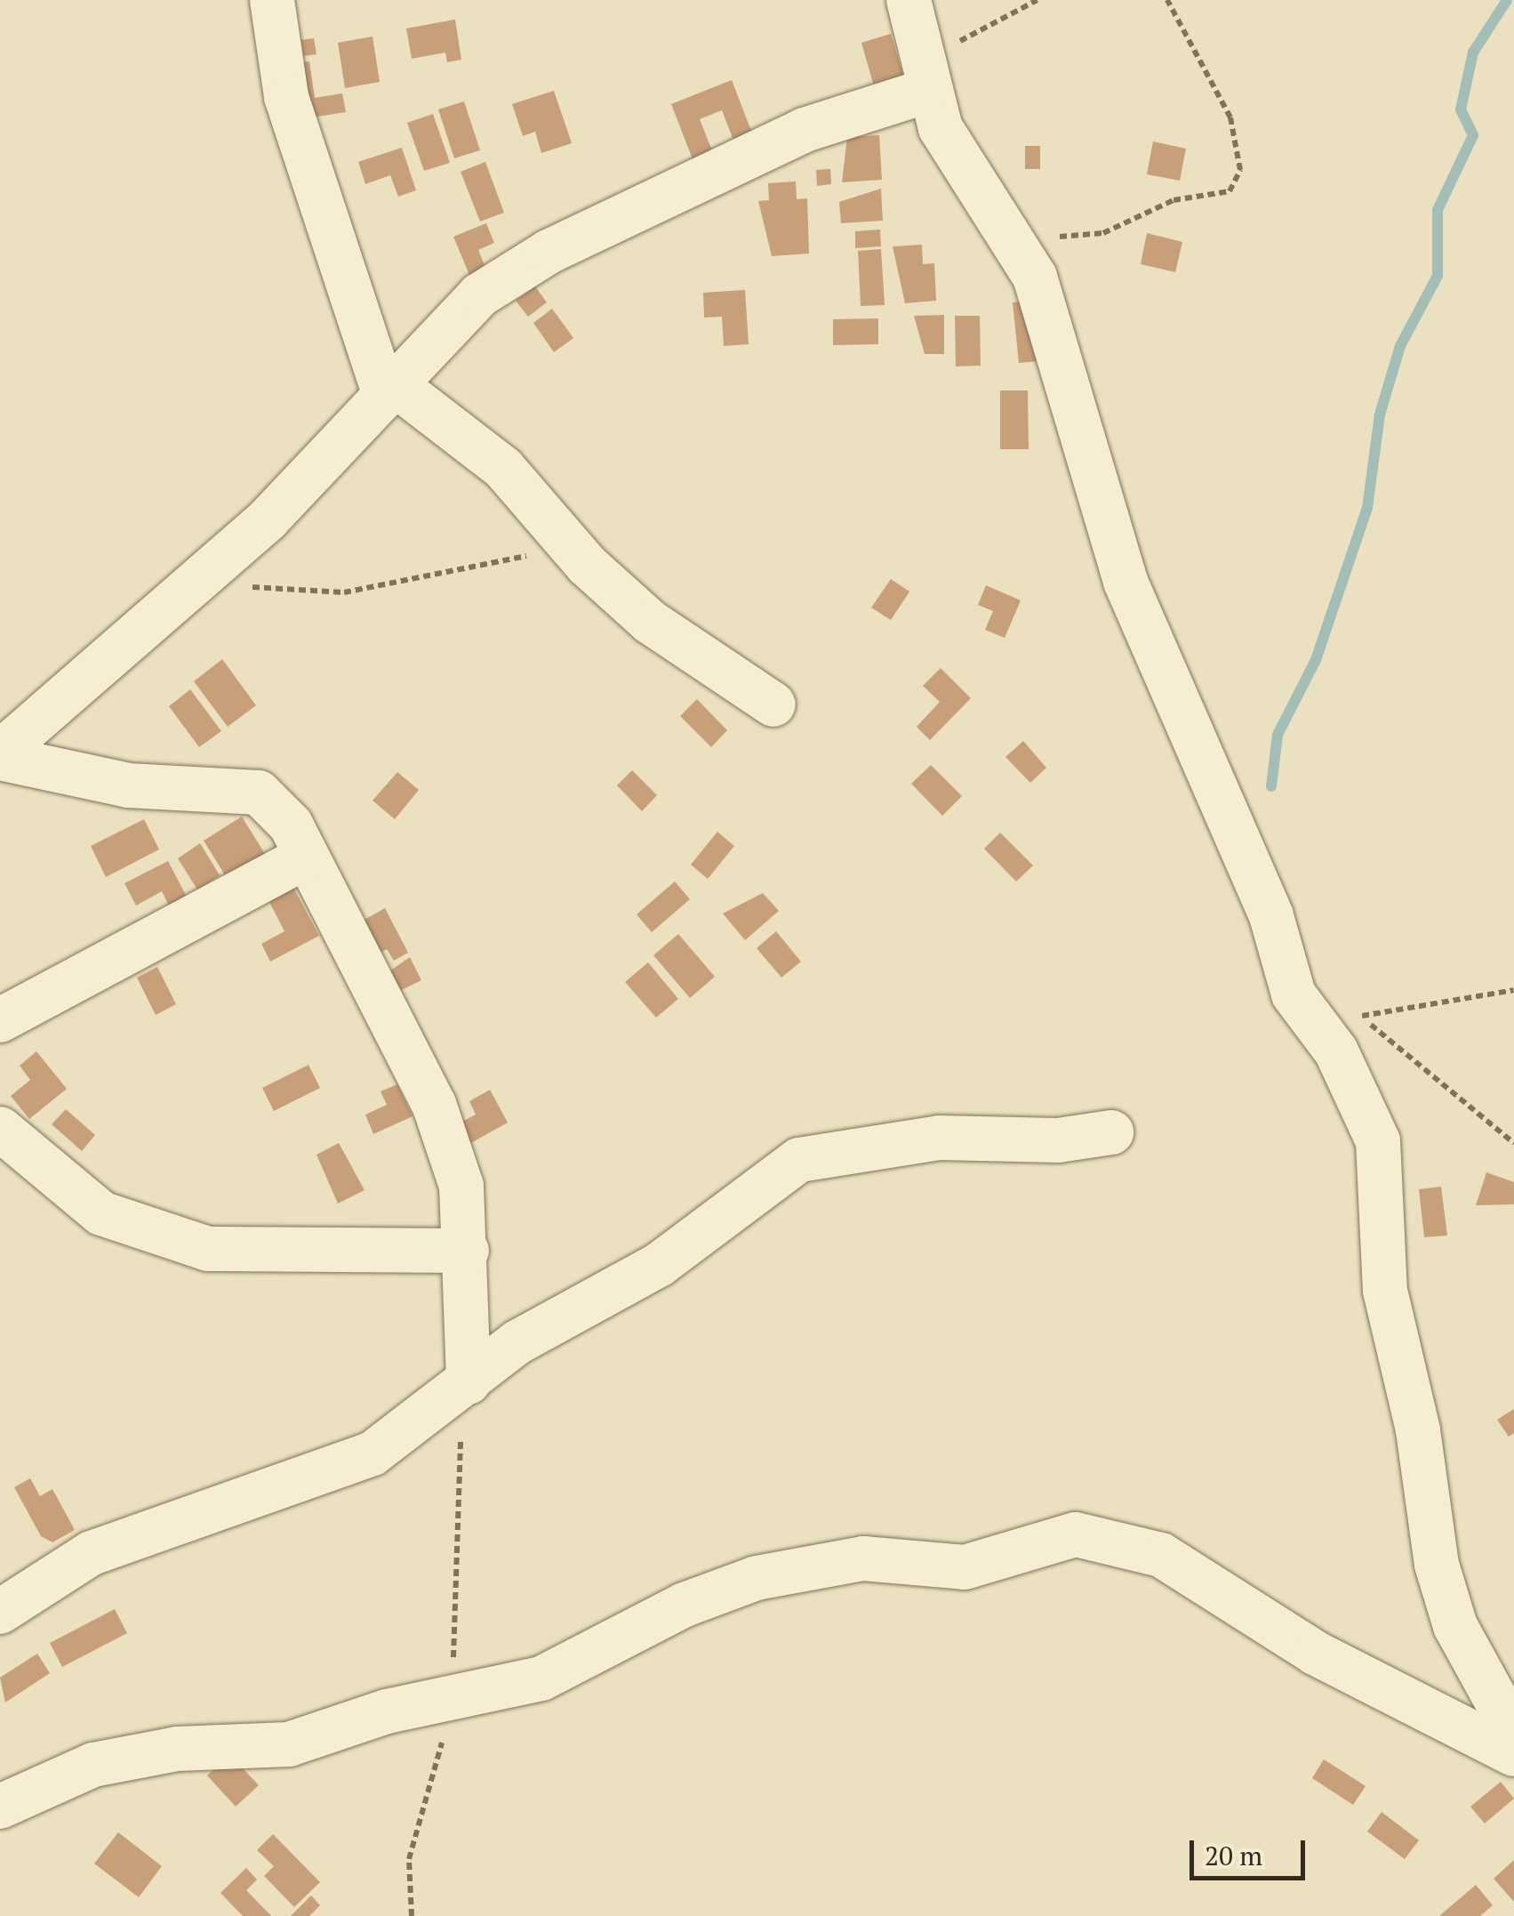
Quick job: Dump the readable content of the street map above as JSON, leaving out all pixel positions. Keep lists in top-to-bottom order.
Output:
{
  "scale_bar": "20 m"
}
